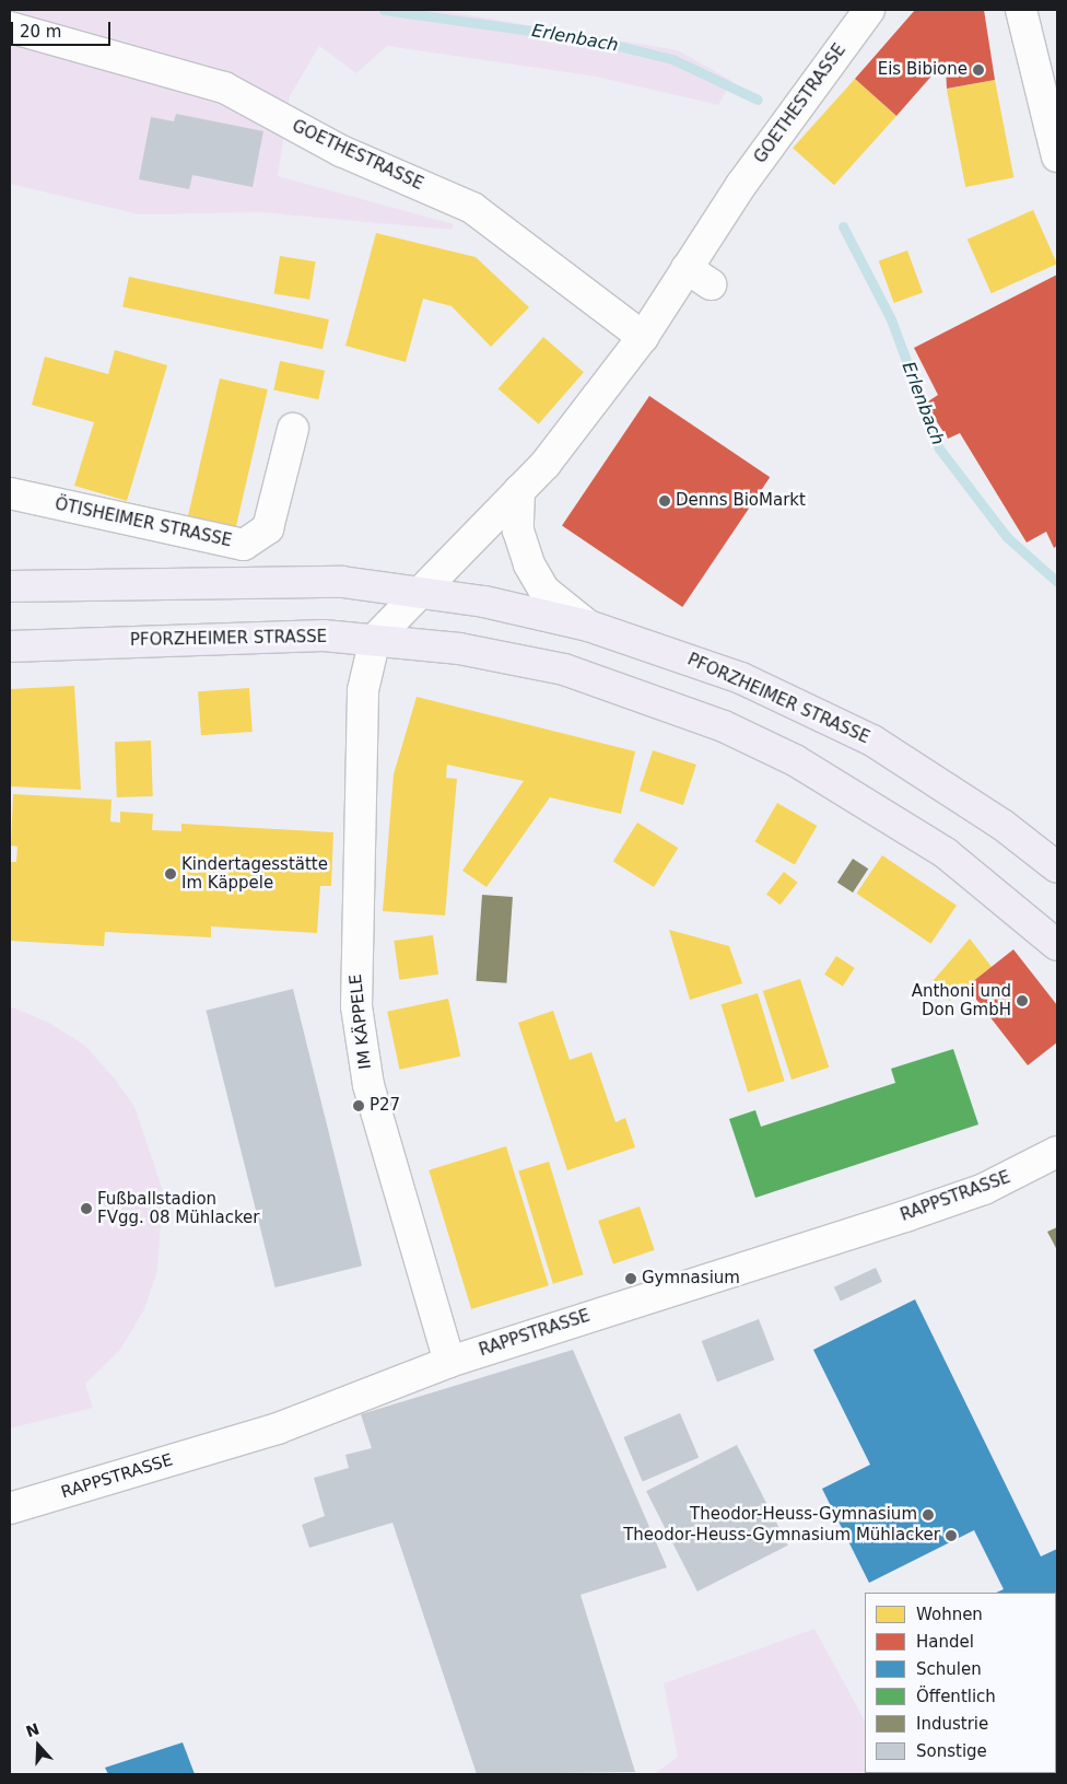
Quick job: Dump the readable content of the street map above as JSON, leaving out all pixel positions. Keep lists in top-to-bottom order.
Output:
{
  "streets": {
    "main road": ["PFORZHEIMER STRASSE"],
    "street": [
      "GOETHESTRASSE",
      "ÖTISHEIMER STRASSE",
      "IM KÄPPELE",
      "RAPPSTRASSE"
    ]
  },
  "crossings": [
    ["GOETHESTRASSE", "PFORZHEIMER STRASSE"],
    ["GOETHESTRASSE", "IM KÄPPELE"],
    ["PFORZHEIMER STRASSE", "IM KÄPPELE"],
    ["IM KÄPPELE", "RAPPSTRASSE"]
  ],
  "water": ["Erlenbach"],
  "places": [
    "Eis Bibione",
    "Denns BioMarkt",
    "Kindertagesstätte Im Käppele",
    "Anthoni und Don GmbH",
    "P27",
    "Fußballstadion FVgg. 08 Mühlacker",
    "Gymnasium",
    "Theodor-Heuss-Gymnasium",
    "Theodor-Heuss-Gymnasium Mühlacker"
  ],
  "legend": [
    "Wohnen",
    "Handel",
    "Schulen",
    "Öffentlich",
    "Industrie",
    "Sonstige"
  ],
  "scale_bar": "20 m",
  "north": "top"
}
